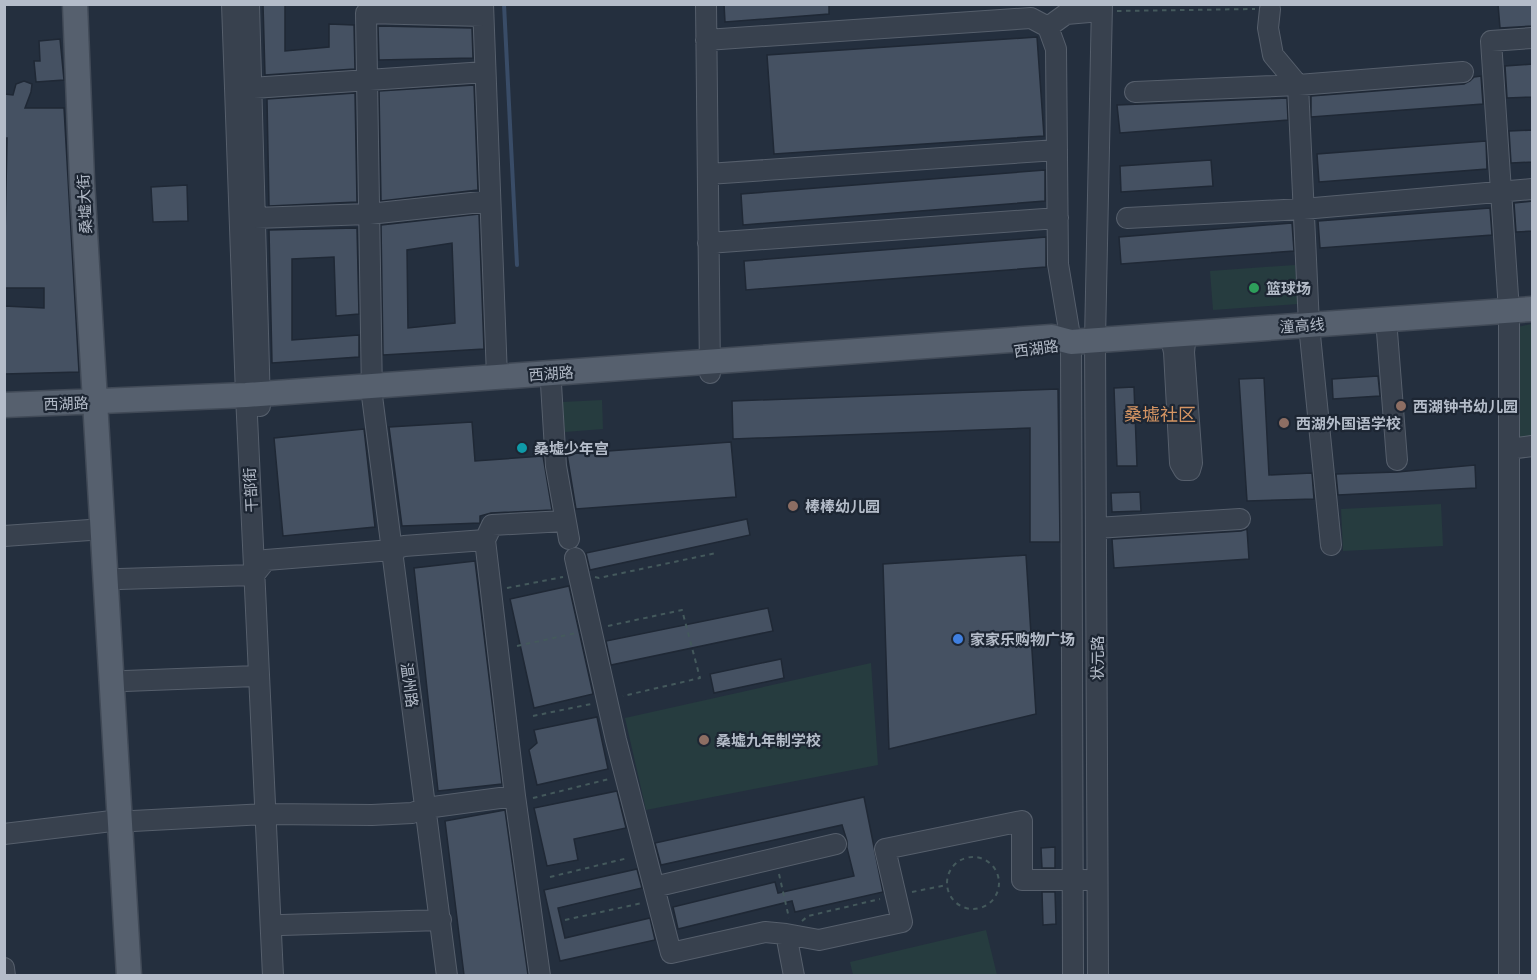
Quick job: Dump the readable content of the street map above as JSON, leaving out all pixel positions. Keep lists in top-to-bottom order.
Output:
{
  "streets": {
    "main road": ["桑墟大街", "潼高线", "西湖路"],
    "street": ["干部街", "状元路", "温州路"]
  },
  "crossings": [
    ["桑墟大街", "西湖路"],
    ["潼高线", "西湖路"],
    ["潼高线", "状元路"],
    ["西湖路", "干部街"],
    ["西湖路", "状元路"],
    ["西湖路", "温州路"]
  ],
  "districts": ["桑墟社区"],
  "places": [
    "篮球场",
    "西湖钟书幼儿园",
    "西湖外国语学校",
    "桑墟少年宫",
    "棒棒幼儿园",
    "家家乐购物广场",
    "桑墟九年制学校"
  ]
}
